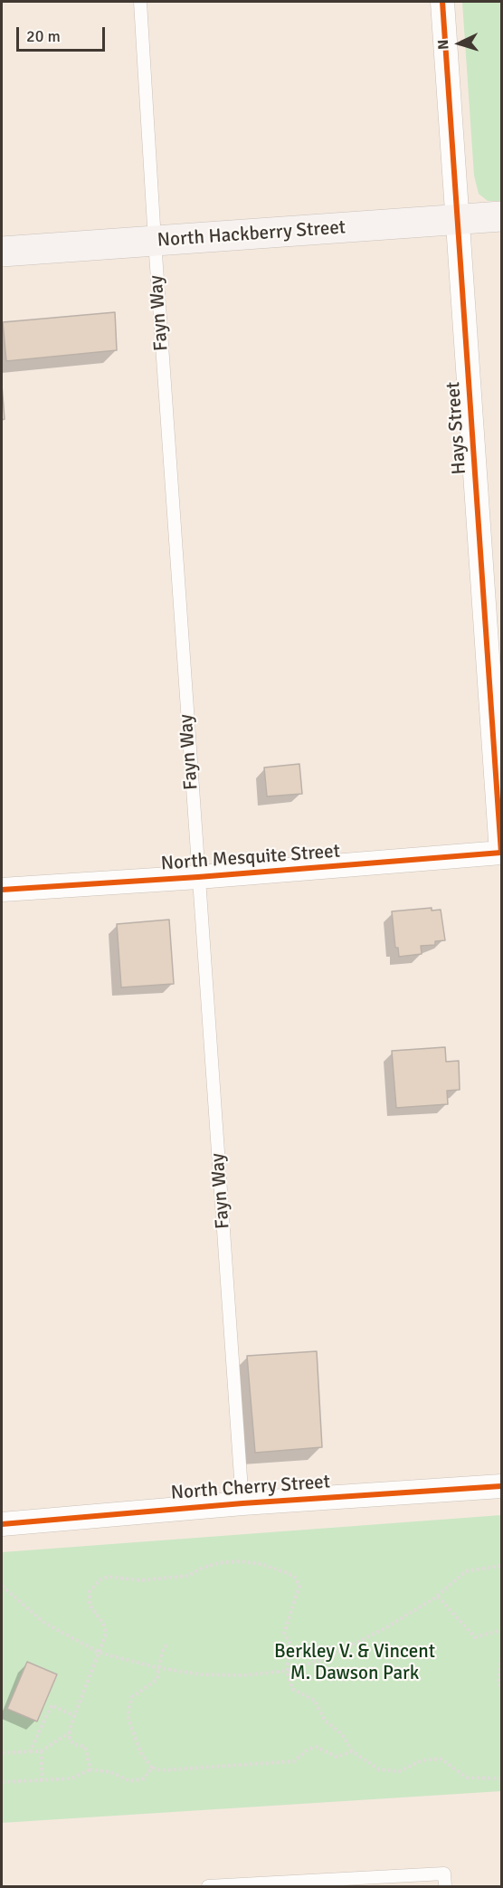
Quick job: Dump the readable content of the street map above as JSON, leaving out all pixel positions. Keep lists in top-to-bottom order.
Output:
{
  "streets": {
    "main road": ["North Hackberry Street"],
    "street": ["Hays Street", "North Mesquite Street", "North Cherry Street"],
    "lane": ["Fayn Way"]
  },
  "crossings": [
    ["North Hackberry Street", "Fayn Way"],
    ["North Hackberry Street", "Hays Street"],
    ["Fayn Way", "North Mesquite Street"],
    ["Fayn Way", "North Cherry Street"],
    ["Hays Street", "North Mesquite Street"]
  ],
  "parks": ["Berkley V. & Vincent M. Dawson Park"],
  "scale_bar": "20 m",
  "north": "left"
}
